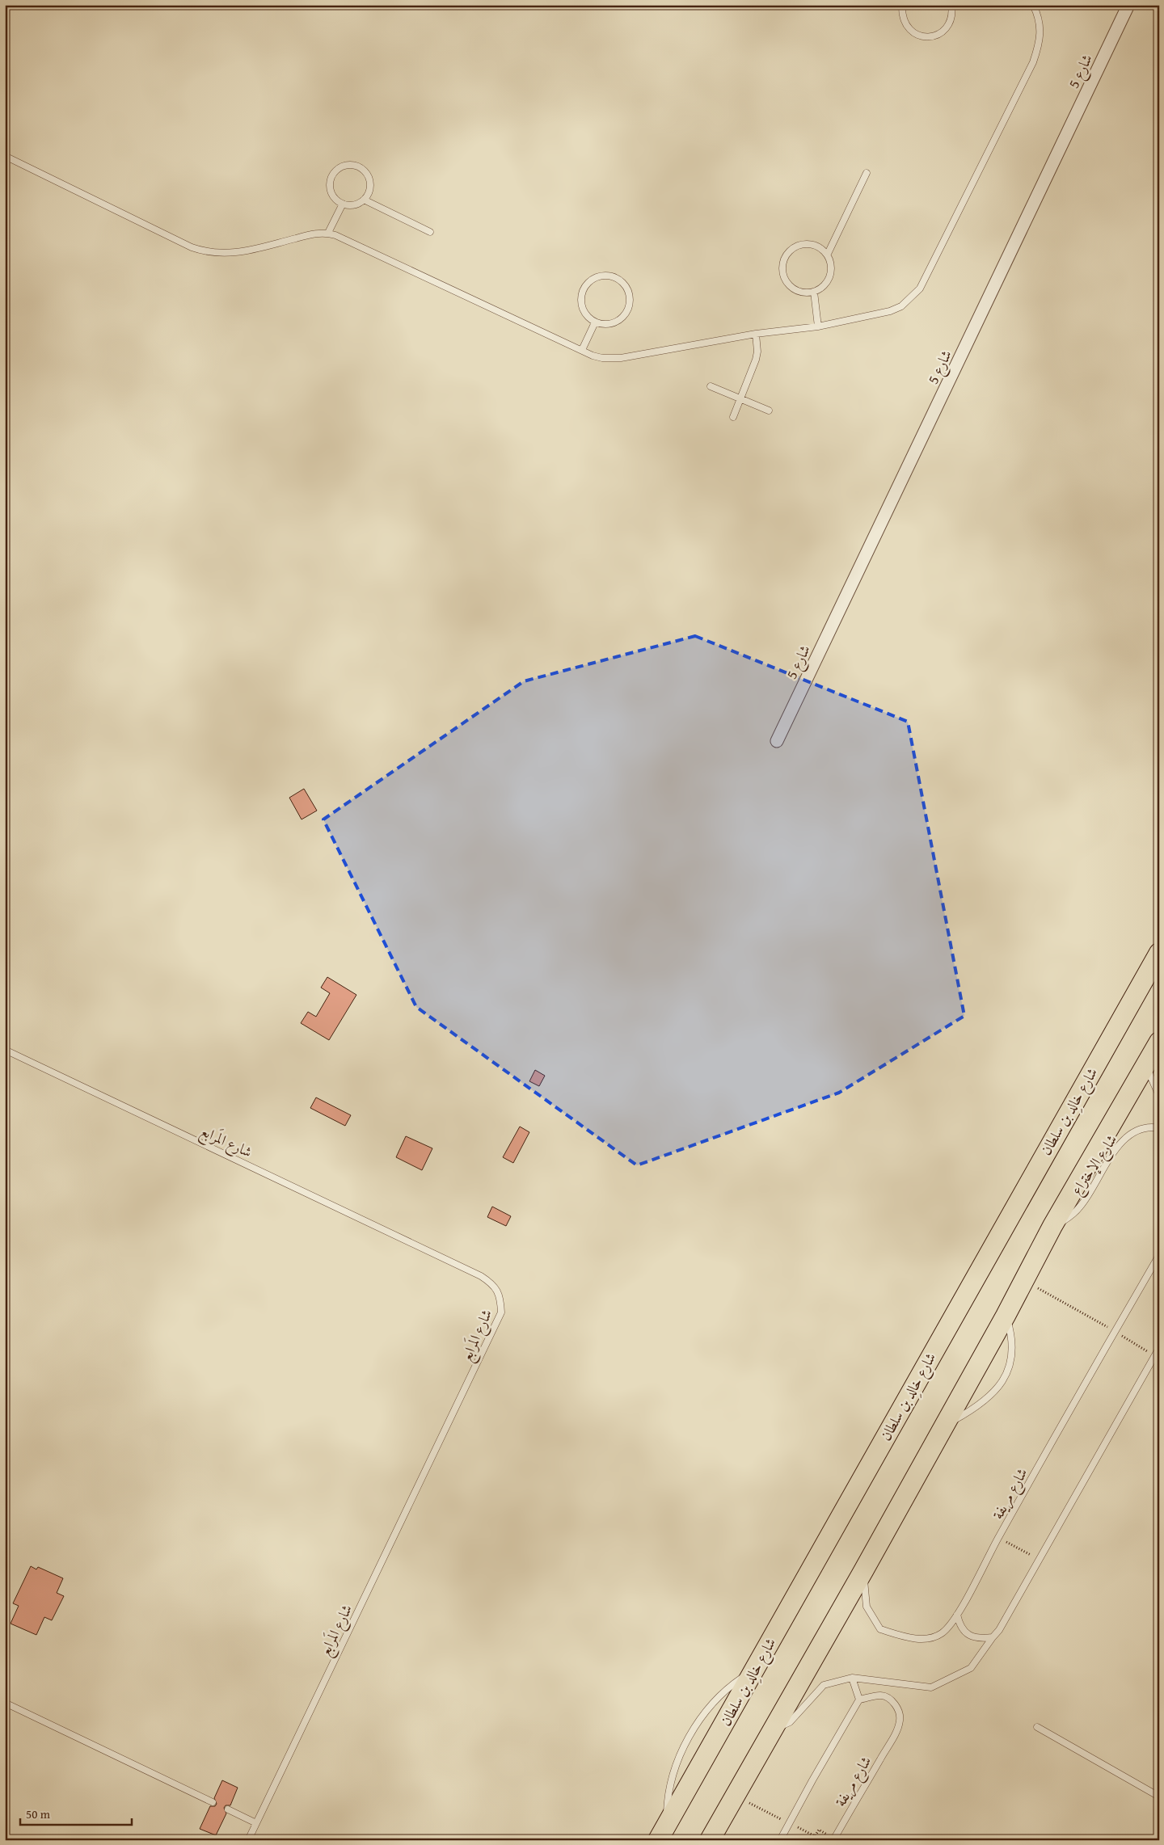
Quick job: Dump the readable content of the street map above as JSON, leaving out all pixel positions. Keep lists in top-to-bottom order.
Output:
{
  "streets": {
    "main road": ["شارع خالِد بن سلطان"],
    "street": ["شارع 5"],
    "lane": ["شارع المَرابع", "شارع الإختراع", "شارع مريفة"]
  },
  "scale_bar": "50 m"
}
